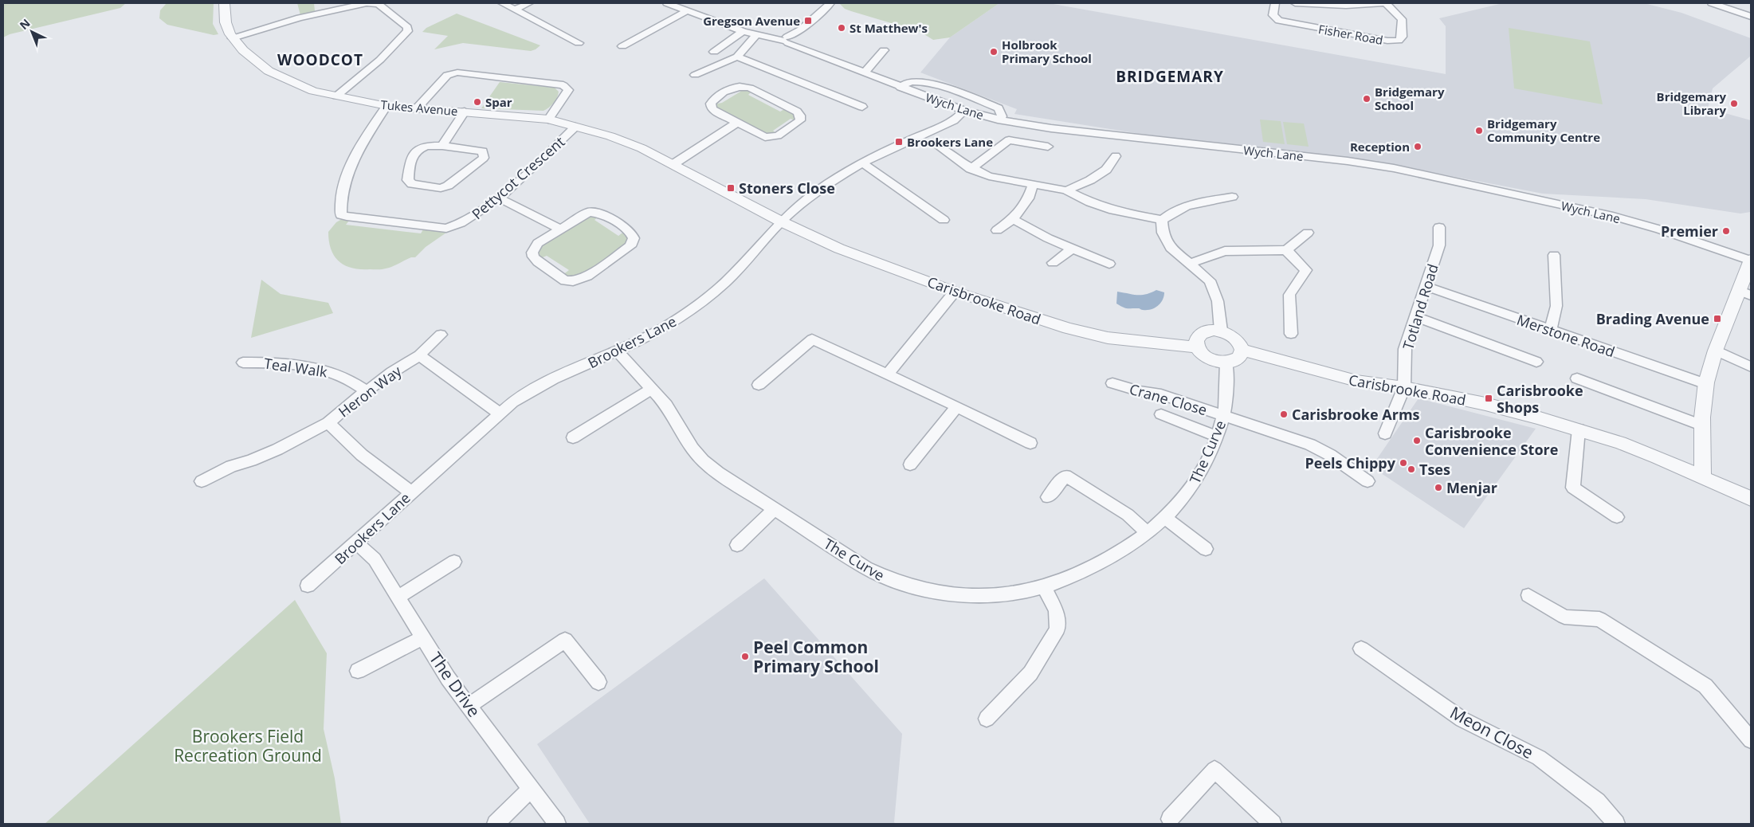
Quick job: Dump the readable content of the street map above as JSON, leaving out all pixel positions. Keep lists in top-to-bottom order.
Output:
{
  "streets": {
    "street": [
      "Fisher Road",
      "Wych Lane",
      "Tukes Avenue",
      "Pettycot Crescent",
      "Carisbrooke Road",
      "Totland Road",
      "Merstone Road",
      "Brookers Lane",
      "Teal Walk",
      "Heron Way",
      "Crane Close",
      "The Curve",
      "The Drive",
      "Meon Close"
    ]
  },
  "crossings": [
    ["Wych Lane", "Brookers Lane"],
    ["Tukes Avenue", "Pettycot Crescent"],
    ["Tukes Avenue", "Carisbrooke Road"],
    ["Tukes Avenue", "Brookers Lane"],
    ["Carisbrooke Road", "Totland Road"],
    ["Carisbrooke Road", "Brookers Lane"],
    ["Carisbrooke Road", "The Curve"],
    ["Totland Road", "Merstone Road"],
    ["Brookers Lane", "Heron Way"],
    ["Brookers Lane", "The Curve"],
    ["Brookers Lane", "The Drive"],
    ["Teal Walk", "Heron Way"],
    ["Crane Close", "The Curve"]
  ],
  "districts": ["WOODCOT", "BRIDGEMARY"],
  "parks": ["Brookers Field Recreation Ground"],
  "places": {
    "transit": [
      "Gregson Avenue",
      "Brookers Lane",
      "Stoners Close",
      "Brading Avenue",
      "Carisbrooke Shops"
    ],
    "other": [
      "St Matthew's",
      "Holbrook Primary School",
      "Bridgemary School",
      "Spar",
      "Bridgemary Library",
      "Bridgemary Community Centre",
      "Reception",
      "Premier",
      "Carisbrooke Arms",
      "Carisbrooke Convenience Store",
      "Peels Chippy",
      "Tses",
      "Menjar",
      "Peel Common Primary School"
    ]
  },
  "north": "top left"
}
